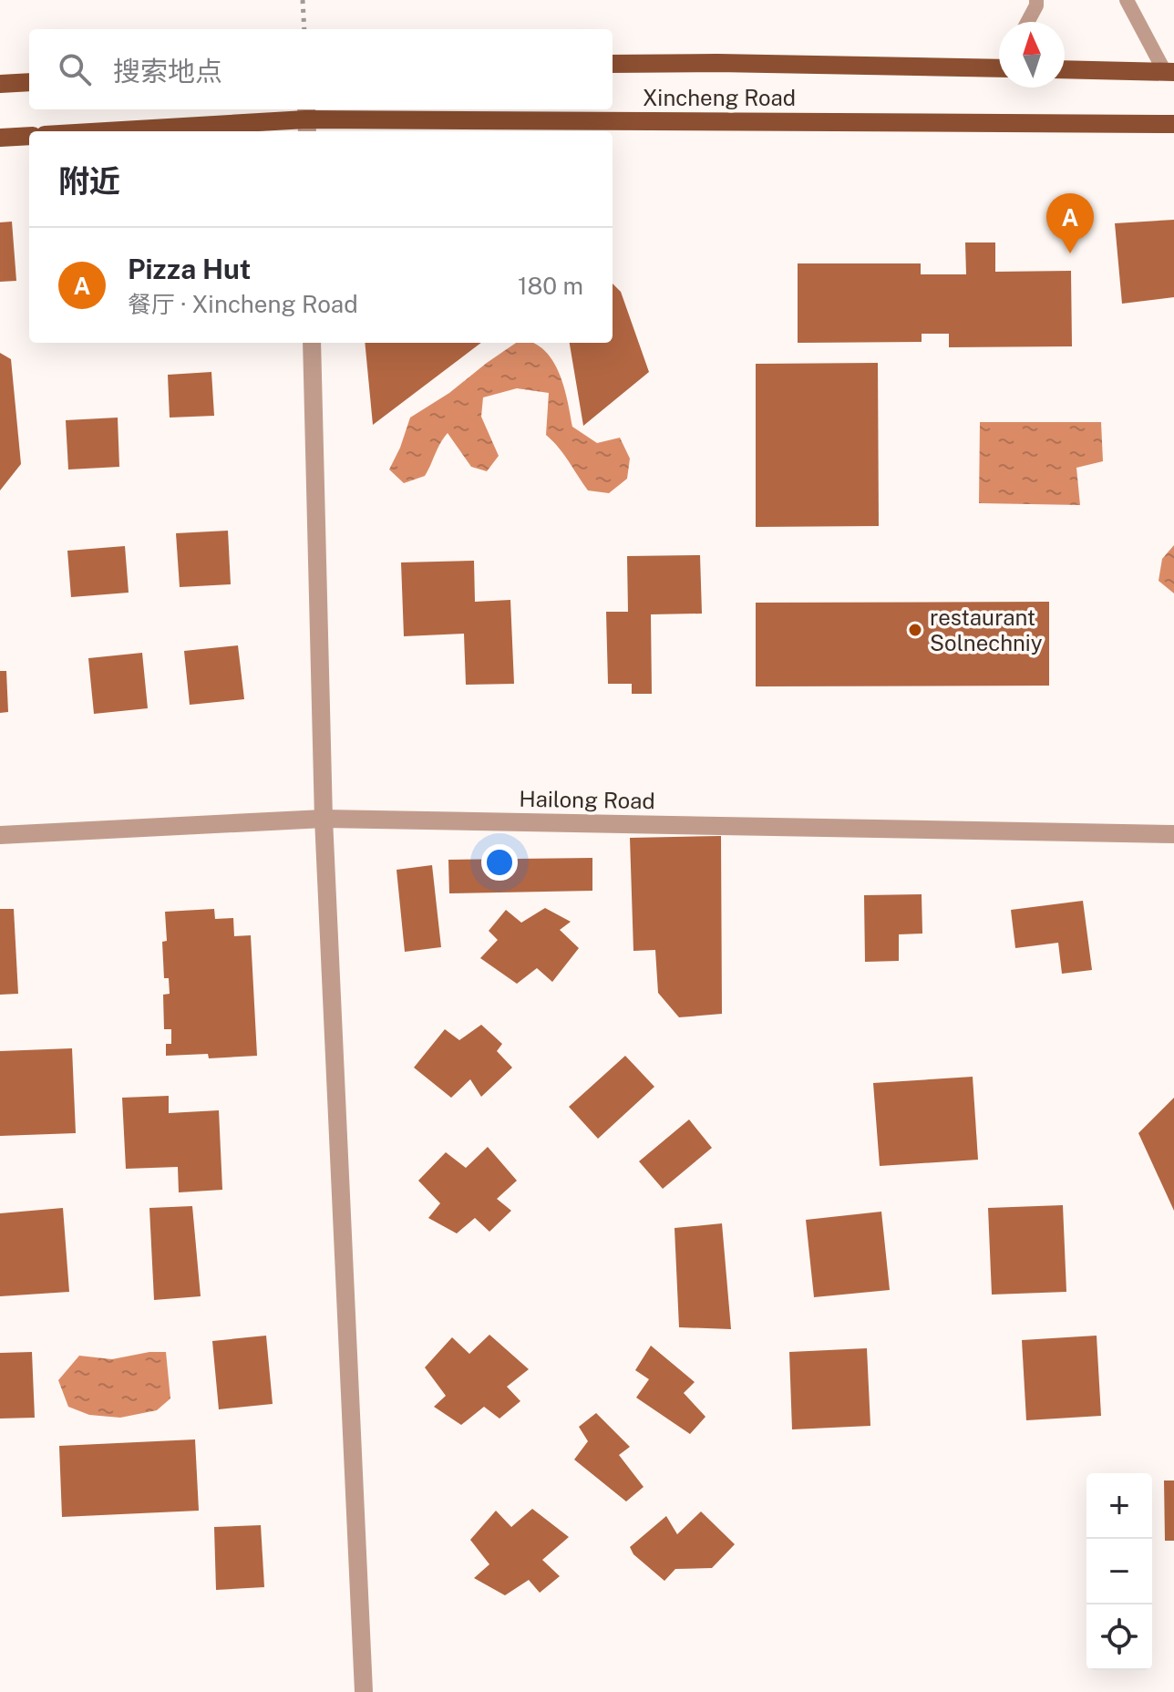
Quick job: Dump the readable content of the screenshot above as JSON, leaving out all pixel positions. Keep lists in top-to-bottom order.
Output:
{
  "streets": {
    "main road": ["Xincheng Road"],
    "street": ["Hailong Road"]
  },
  "places": ["restaurant Solnechniy"],
  "north": "top",
  "page": {
    "search": "搜索地点",
    "heading": "附近",
    "pins": "A",
    "list": [
      {
        "mark": "A",
        "name": "Pizza Hut",
        "note": "餐厅 · Xincheng Road",
        "value": "180 m"
      }
    ],
    "map_buttons": ["+", "−"]
  }
}
